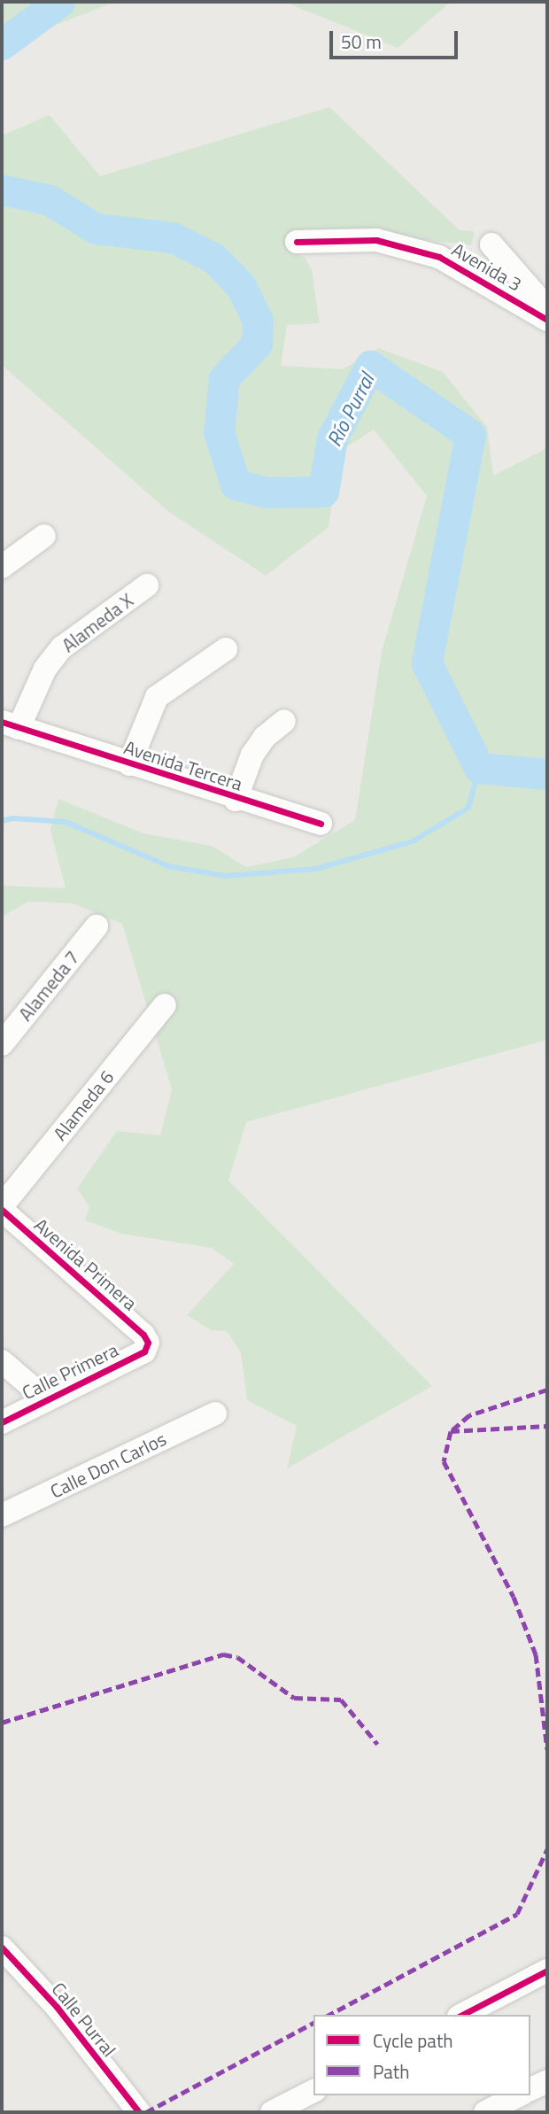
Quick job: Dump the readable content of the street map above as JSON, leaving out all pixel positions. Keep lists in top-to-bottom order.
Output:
{
  "streets": {
    "street": [
      "Avenida 3",
      "Alameda X",
      "Avenida Tercera",
      "Alameda 7",
      "Alameda 6",
      "Avenida Primera",
      "Calle Primera",
      "Calle Don Carlos",
      "Calle Purral"
    ]
  },
  "crossings": [
    ["Alameda X", "Avenida Tercera"],
    ["Alameda 6", "Avenida Primera"],
    ["Avenida Primera", "Calle Primera"]
  ],
  "water": ["Río Purral"],
  "legend": ["Cycle path", "Path"],
  "scale_bar": "50 m"
}
